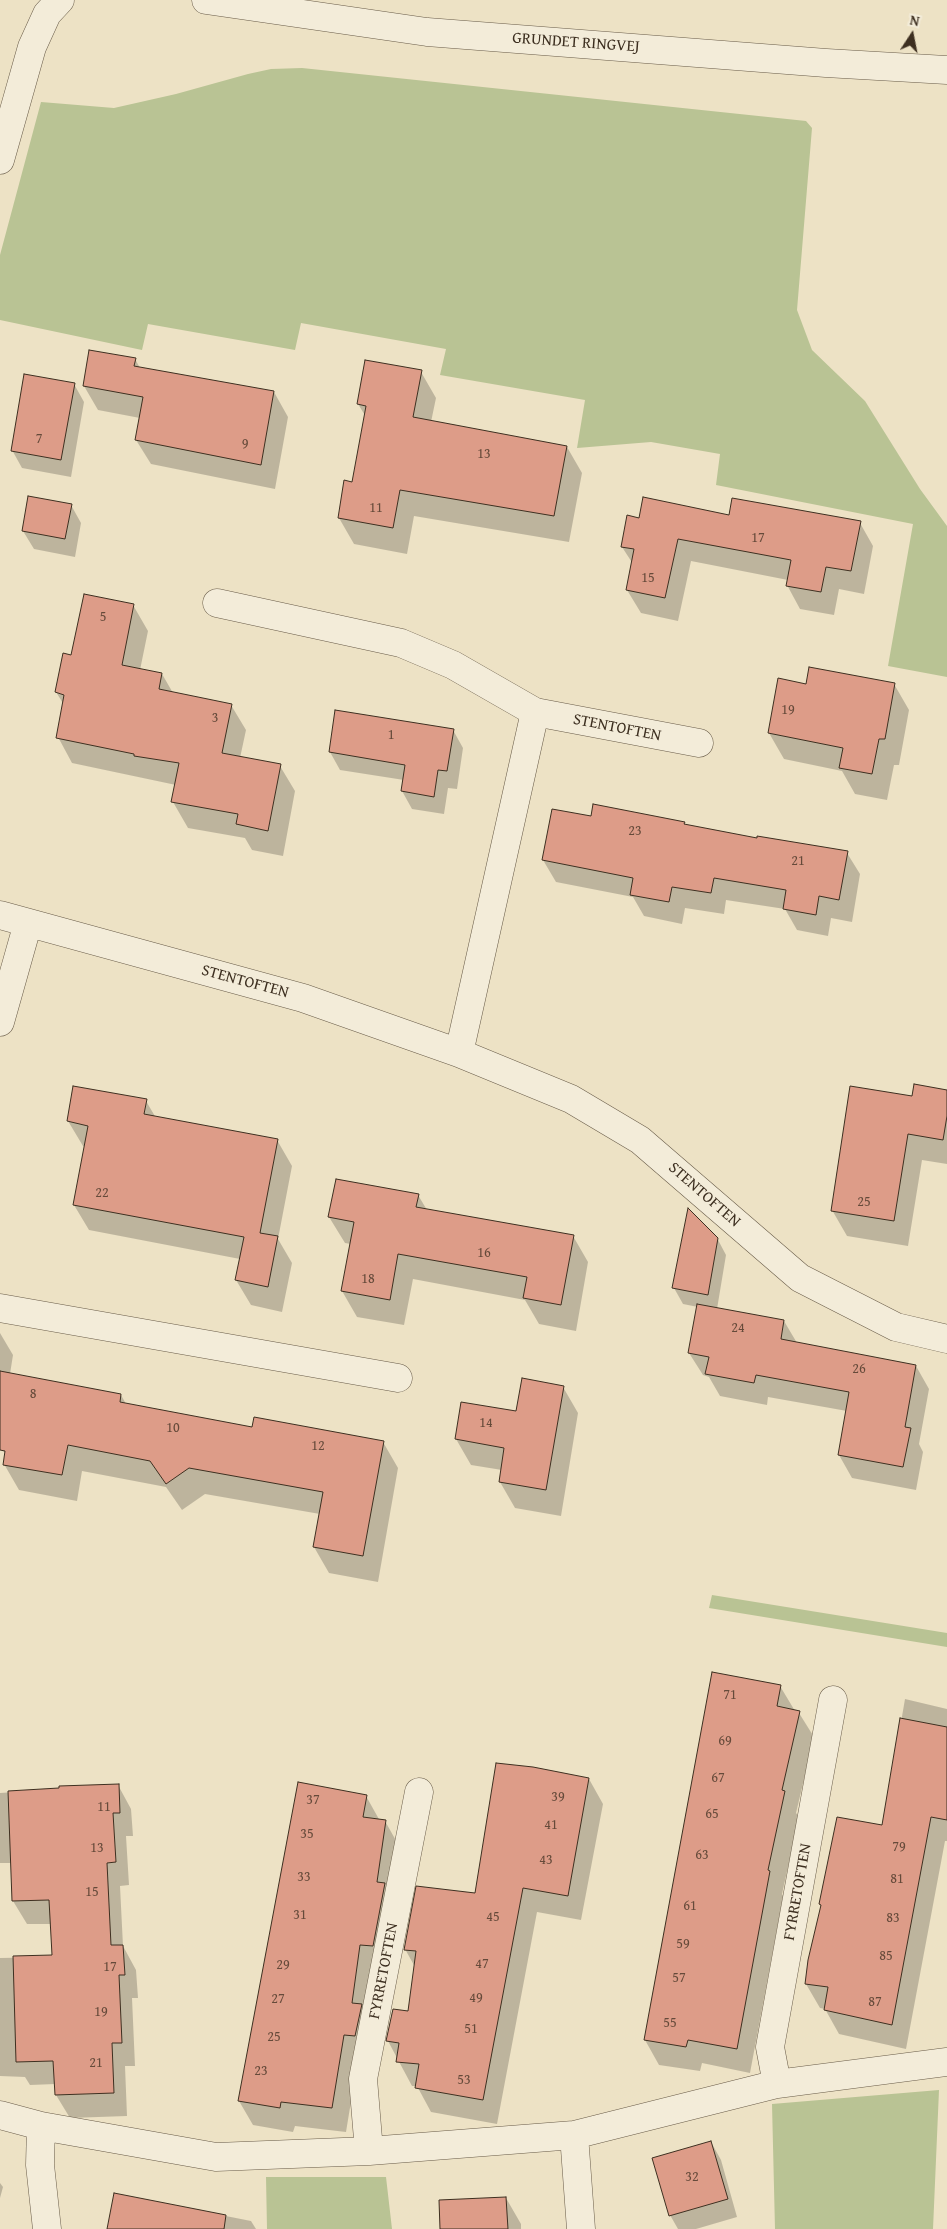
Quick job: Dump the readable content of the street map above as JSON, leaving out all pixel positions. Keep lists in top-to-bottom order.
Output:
{
  "streets": {
    "street": ["GRUNDET RINGVEJ", "STENTOFTEN", "FYRRETOFTEN"]
  },
  "house_numbers": [
    "7",
    "9",
    "13",
    "11",
    "17",
    "15",
    "5",
    "19",
    "3",
    "1",
    "23",
    "21",
    "22",
    "25",
    "16",
    "18",
    "24",
    "26",
    "8",
    "14",
    "10",
    "12",
    "71",
    "69",
    "67",
    "39",
    "37",
    "11",
    "65",
    "41",
    "35",
    "79",
    "13",
    "63",
    "43",
    "33",
    "81",
    "15",
    "61",
    "31",
    "45",
    "83",
    "59",
    "85",
    "47",
    "29",
    "17",
    "57",
    "49",
    "27",
    "87",
    "19",
    "55",
    "51",
    "25",
    "21",
    "23",
    "53",
    "32"
  ],
  "north": "top"
}
